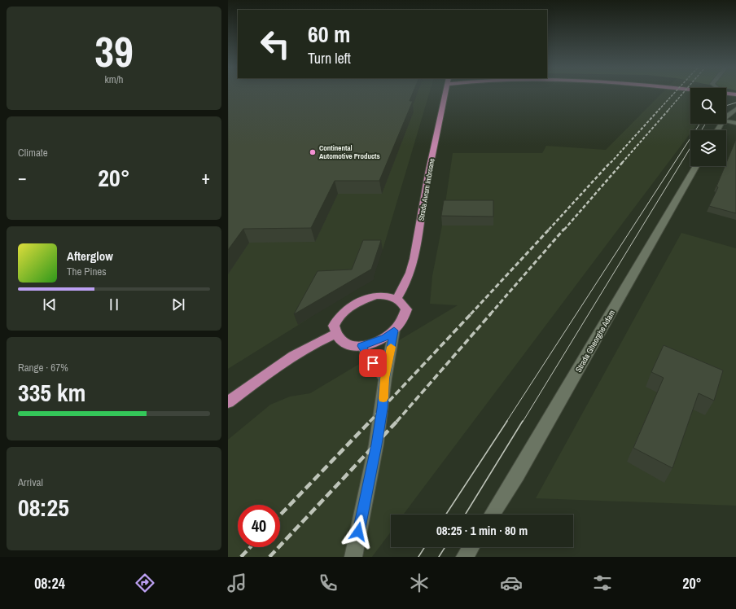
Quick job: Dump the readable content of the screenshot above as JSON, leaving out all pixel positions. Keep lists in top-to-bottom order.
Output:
{
  "streets": {
    "main road": ["Strada Avram Imbroane"],
    "street": ["Strada Gheorghe Adam"]
  },
  "places": ["Continental Automotive Products"],
  "page": {
    "tile": [
      ["39", "km/h"],
      "Climate",
      ["Range · 67%", "335 km"],
      ["Arrival", "08:25"]
    ],
    "turn": ["60 m", "Turn left"],
    "heat": ["−", "20°", "+"],
    "song": ["Afterglow", "The Pines"],
    "limit": "40",
    "trip": "08:25 · 1 min · 80 m",
    "tabs": ["08:24", "20°"]
  }
}
